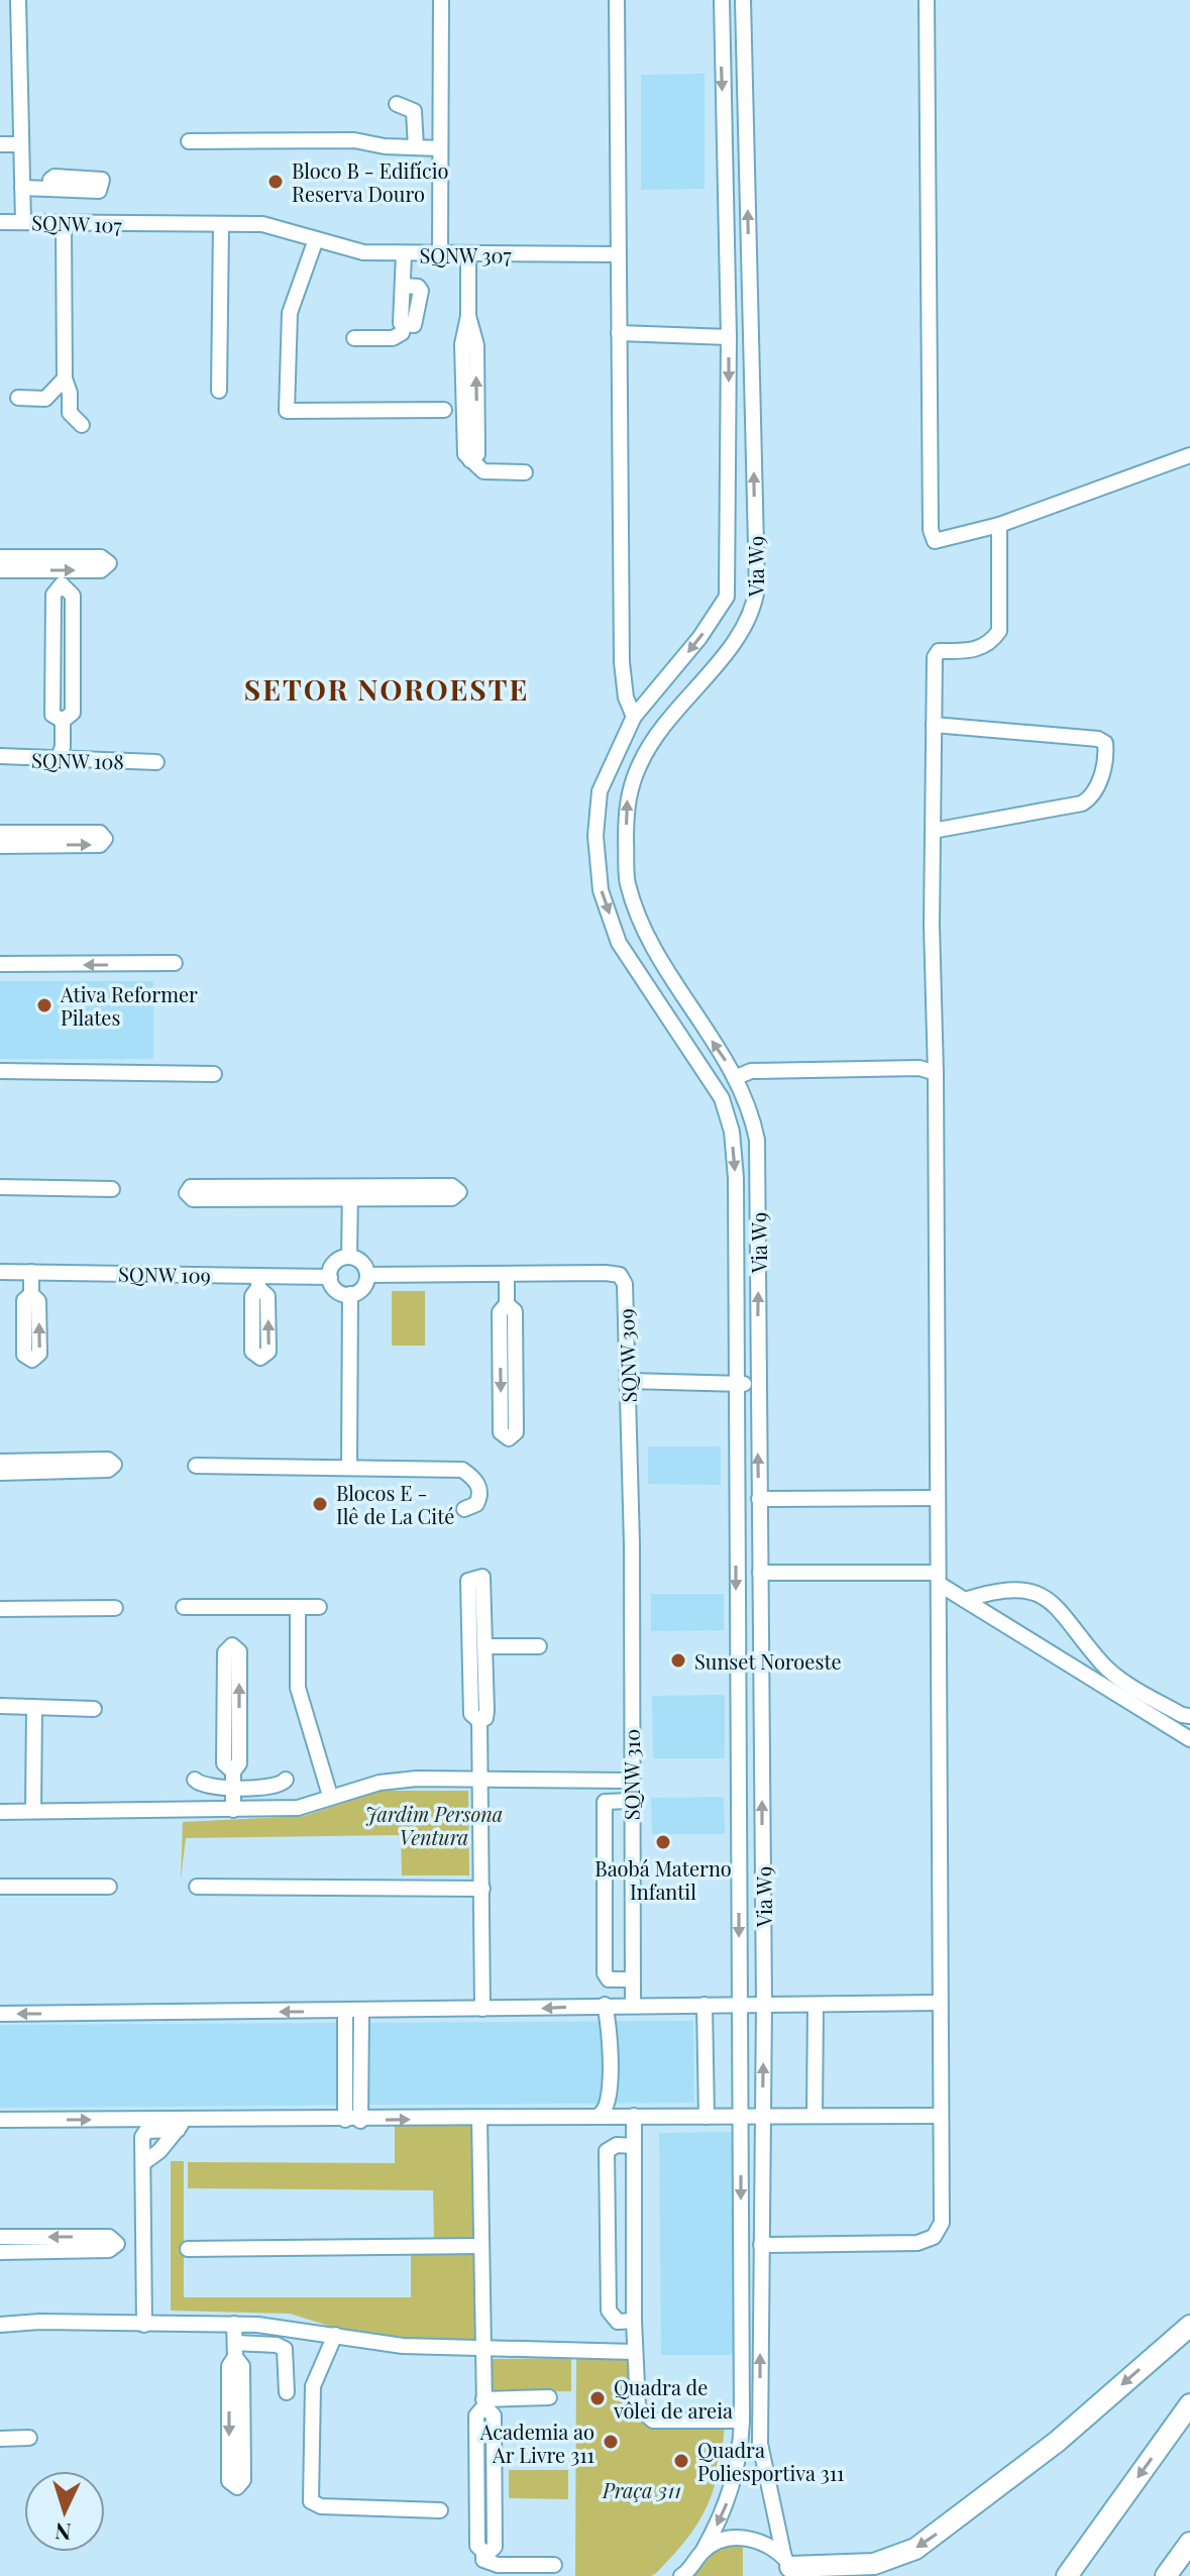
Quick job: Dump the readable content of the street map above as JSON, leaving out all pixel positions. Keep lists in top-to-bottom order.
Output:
{
  "streets": {
    "street": [
      "SQNW 107",
      "SQNW 307",
      "Via W9",
      "SQNW 108",
      "SQNW 109",
      "SQNW 309",
      "SQNW 310"
    ]
  },
  "crossings": [
    ["SQNW 107", "SQNW 307"],
    ["Via W9", "SQNW 310"],
    ["SQNW 109", "SQNW 309"],
    ["SQNW 309", "SQNW 310"]
  ],
  "districts": ["SETOR NOROESTE"],
  "parks": ["Jardim Persona Ventura", "Praça 311"],
  "places": [
    "Bloco B - Edifício Reserva Douro",
    "Ativa Reformer Pilates",
    "Blocos E - Ilê de La Cité",
    "Sunset Noroeste",
    "Baobá Materno Infantil",
    "Quadra de vôlei de areia",
    "Academia ao Ar Livre 311",
    "Quadra Poliesportiva 311"
  ],
  "north": "bottom"
}
